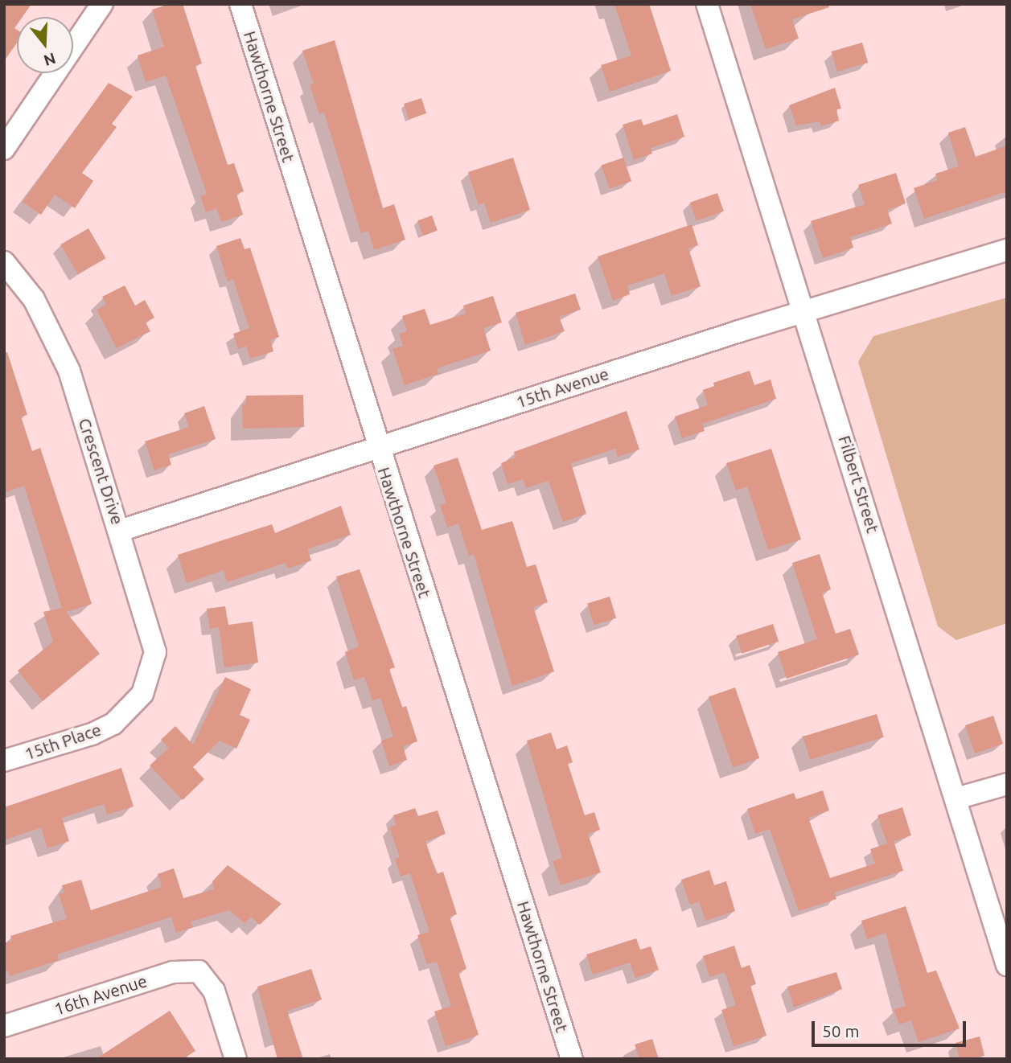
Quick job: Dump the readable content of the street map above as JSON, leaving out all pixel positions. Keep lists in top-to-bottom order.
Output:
{
  "streets": {
    "street": [
      "Hawthorne Street",
      "15th Avenue",
      "Crescent Drive",
      "Filbert Street",
      "15th Place",
      "16th Avenue"
    ]
  },
  "crossings": [
    ["Hawthorne Street", "15th Avenue"],
    ["15th Avenue", "Crescent Drive"],
    ["15th Avenue", "Filbert Street"],
    ["Crescent Drive", "15th Place"]
  ],
  "scale_bar": "50 m",
  "north": "bottom"
}
